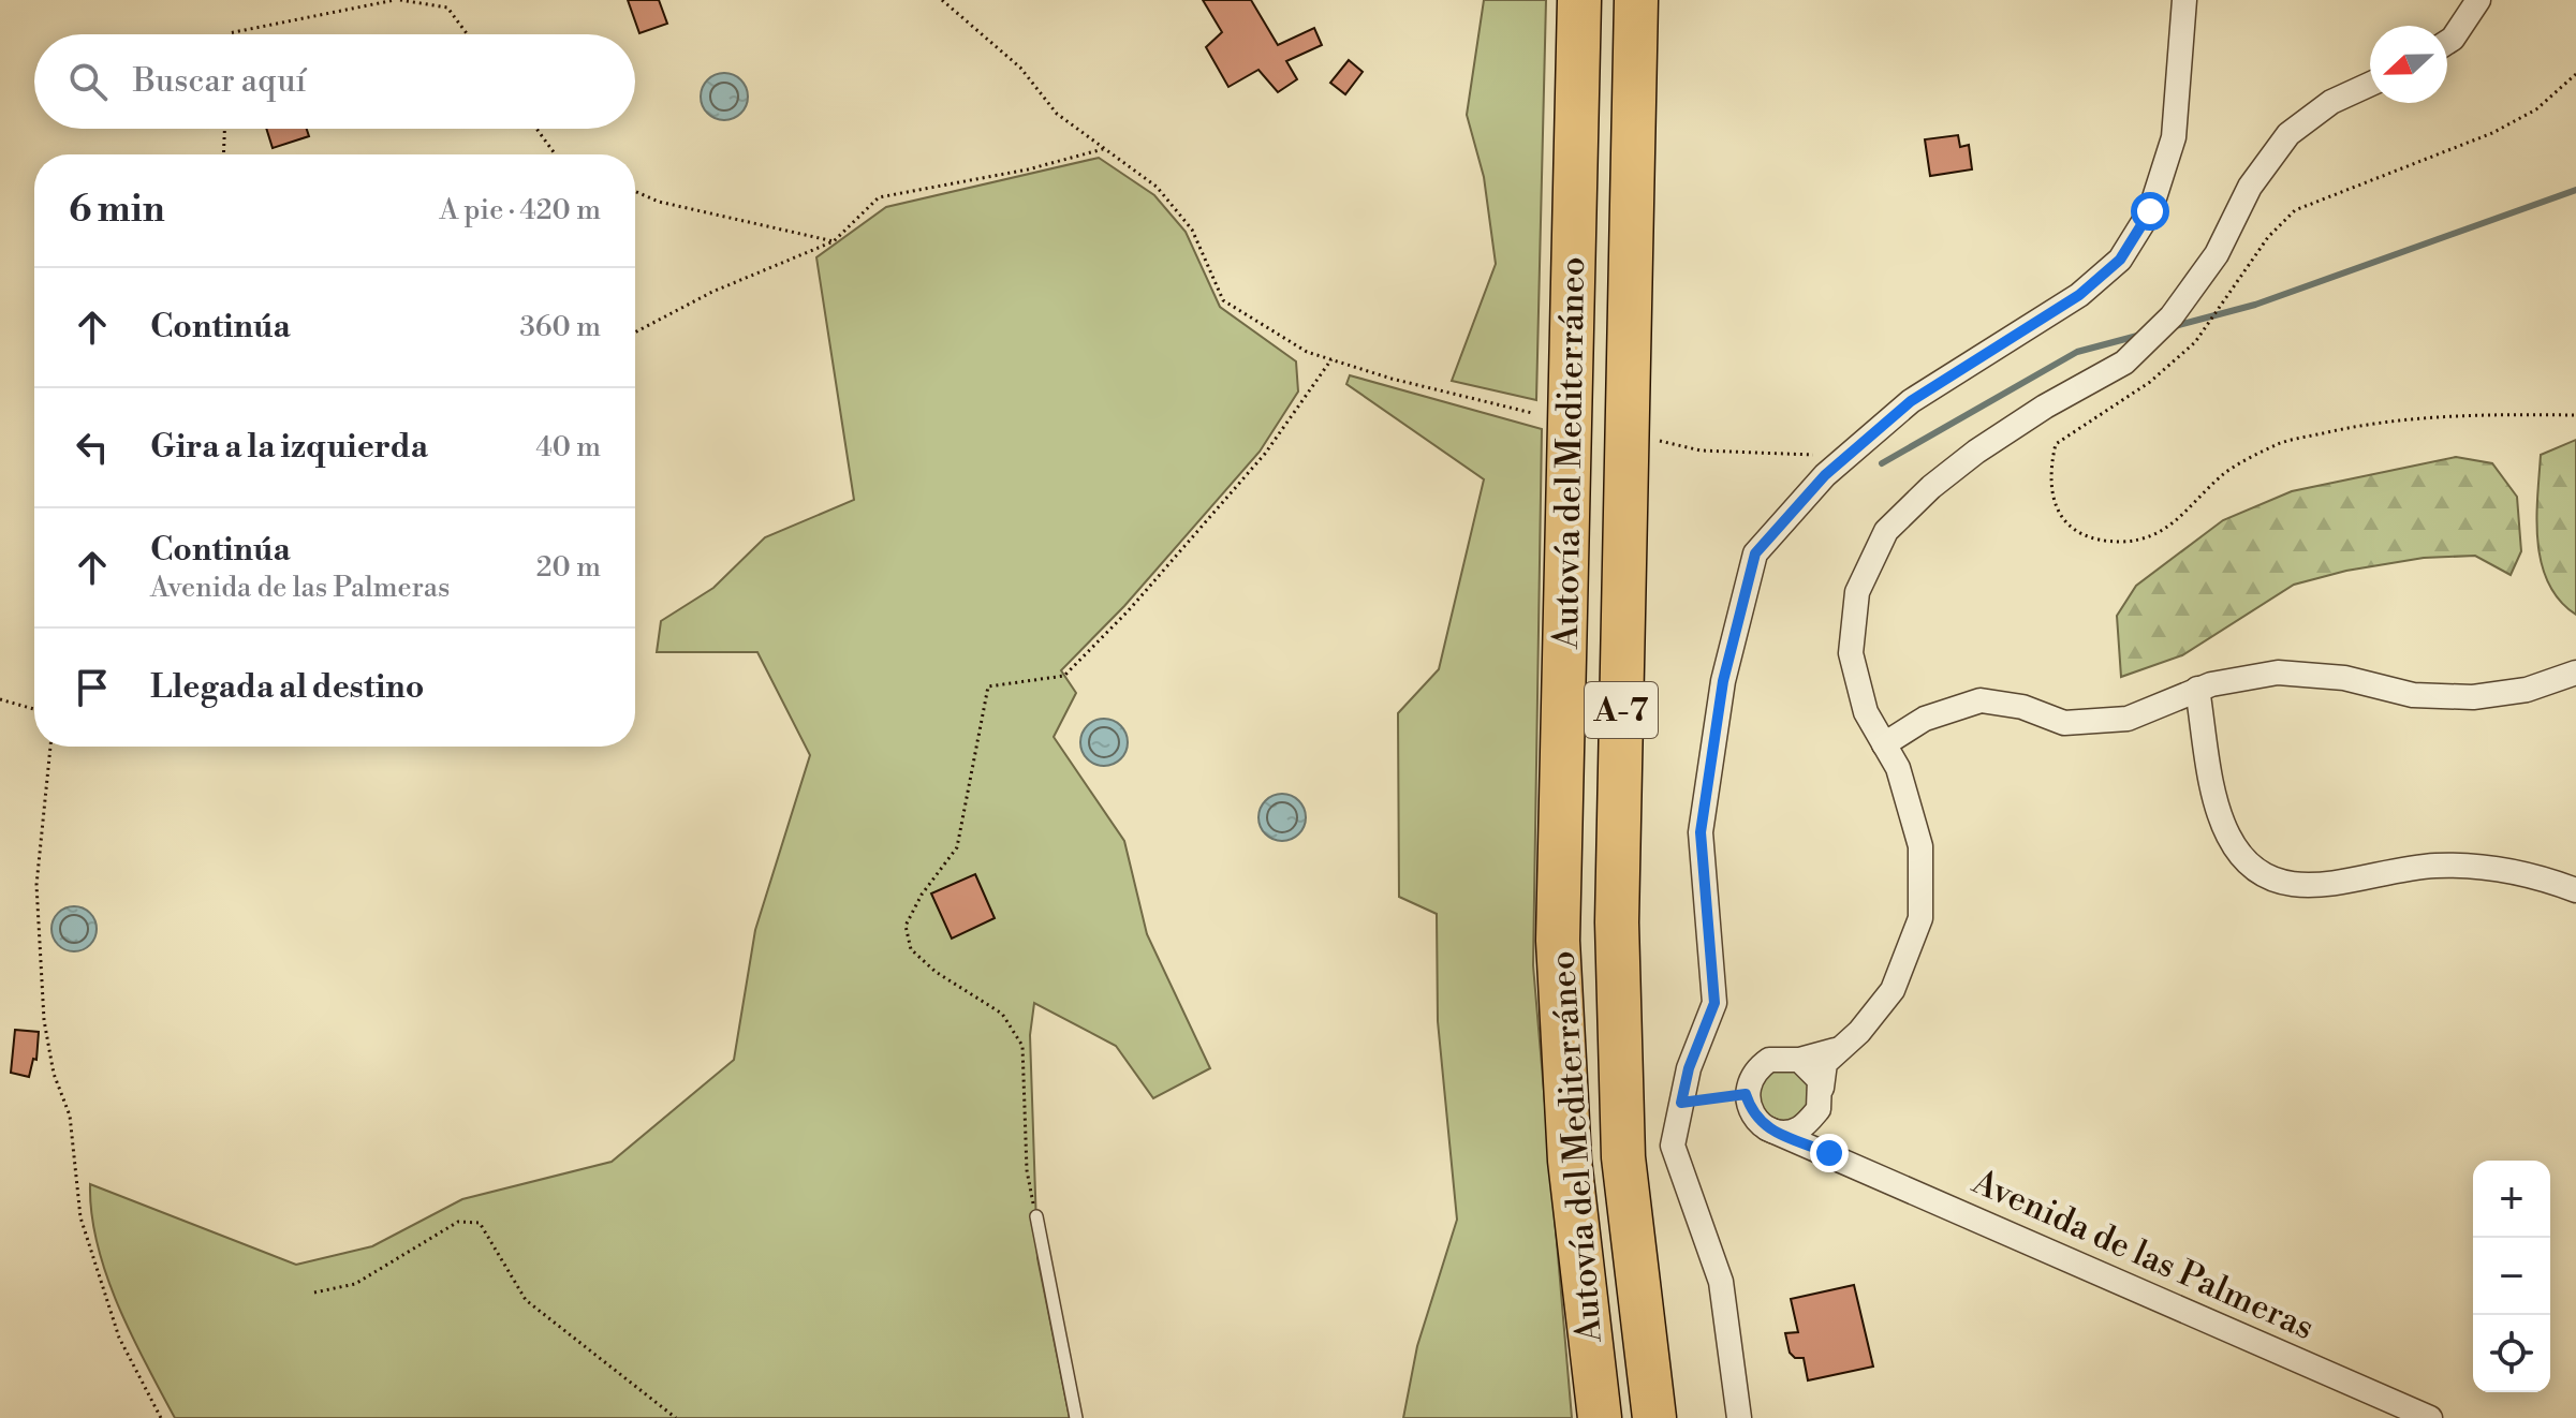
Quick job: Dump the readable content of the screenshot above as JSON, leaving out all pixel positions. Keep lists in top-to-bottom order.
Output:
{
  "streets": {
    "highway": ["Autovía del Mediterráneo", "A-7"],
    "street": ["Avenida de las Palmeras"]
  },
  "north": "left",
  "page": {
    "search": "Buscar aquí",
    "heading": ["6 min", "A pie · 420 m"],
    "list": [
      ["Continúa", "360 m"],
      ["Gira a la izquierda", "40 m"],
      ["Continúa", "Avenida de las Palmeras", "20 m"],
      "Llegada al destino"
    ],
    "map_buttons": ["+", "−"]
  }
}
